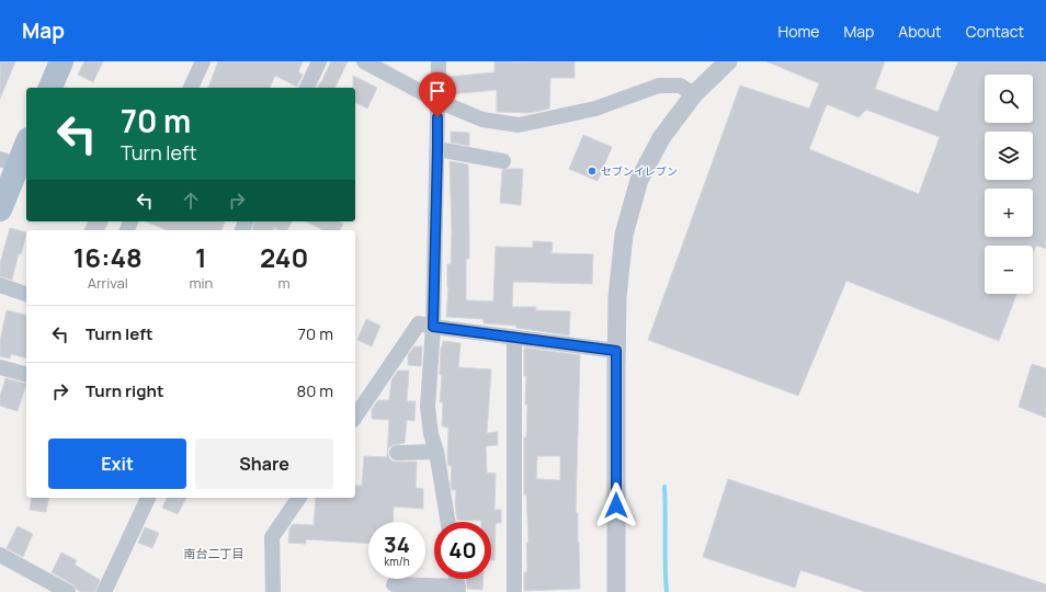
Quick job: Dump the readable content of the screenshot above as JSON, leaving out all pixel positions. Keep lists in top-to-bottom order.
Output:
{
  "districts": ["南台二丁目"],
  "places": ["セブンイレブン"],
  "page": {
    "header": "Map",
    "nav": [
      "Home",
      "Map",
      "About",
      "Contact"
    ],
    "map_buttons": ["+", "−"],
    "turn": ["70 m", "Turn left"],
    "eta": [
      "16:48",
      "Arrival",
      "1",
      "min",
      "240",
      "m"
    ],
    "list": [
      {
        "name": "Turn left",
        "value": "70 m"
      },
      {
        "name": "Turn right",
        "value": "80 m"
      }
    ],
    "buttons": ["Exit", "Share"],
    "speed": "34 km/h",
    "limit": "40"
  }
}
